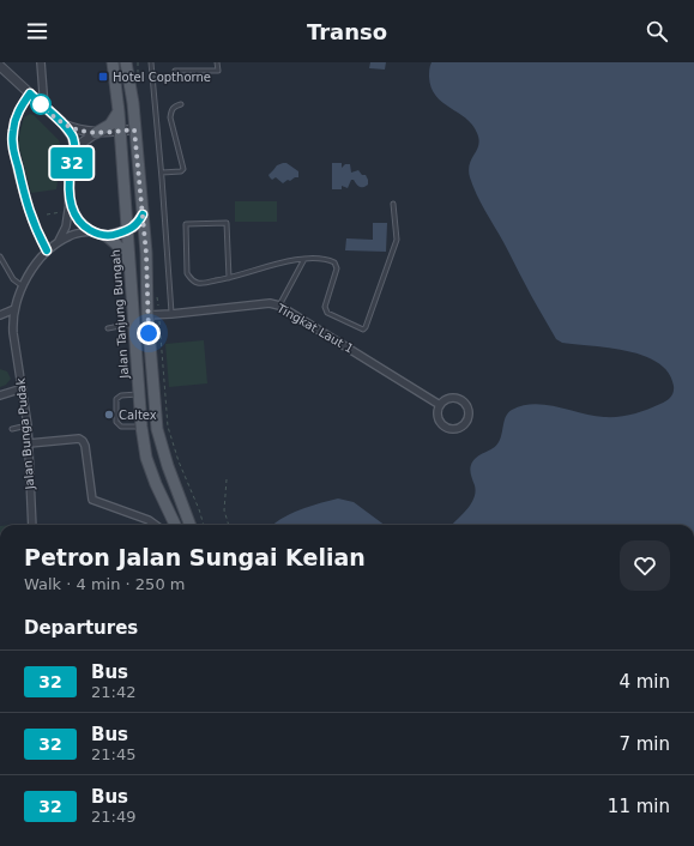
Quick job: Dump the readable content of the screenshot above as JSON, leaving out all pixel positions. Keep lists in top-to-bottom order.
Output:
{
  "streets": {
    "main road": ["Jalan Tanjung Bungah"],
    "street": ["Tingkat Laut 1", "Jalan Bunga Pudak"]
  },
  "places": {
    "transit": ["Hotel Copthorne"],
    "other": ["Caltex"]
  },
  "lines": ["bus line 32"],
  "page": {
    "header": "Transo",
    "on_map": "32",
    "heading": [
      ["Petron Jalan Sungai Kelian", "Walk · 4 min · 250 m"],
      "Departures"
    ],
    "list": [
      {
        "mark": "32",
        "name": "Bus",
        "note": "21:42",
        "value": "4 min"
      },
      {
        "mark": "32",
        "name": "Bus",
        "note": "21:45",
        "value": "7 min"
      },
      {
        "mark": "32",
        "name": "Bus",
        "note": "21:49",
        "value": "11 min"
      }
    ]
  }
}
